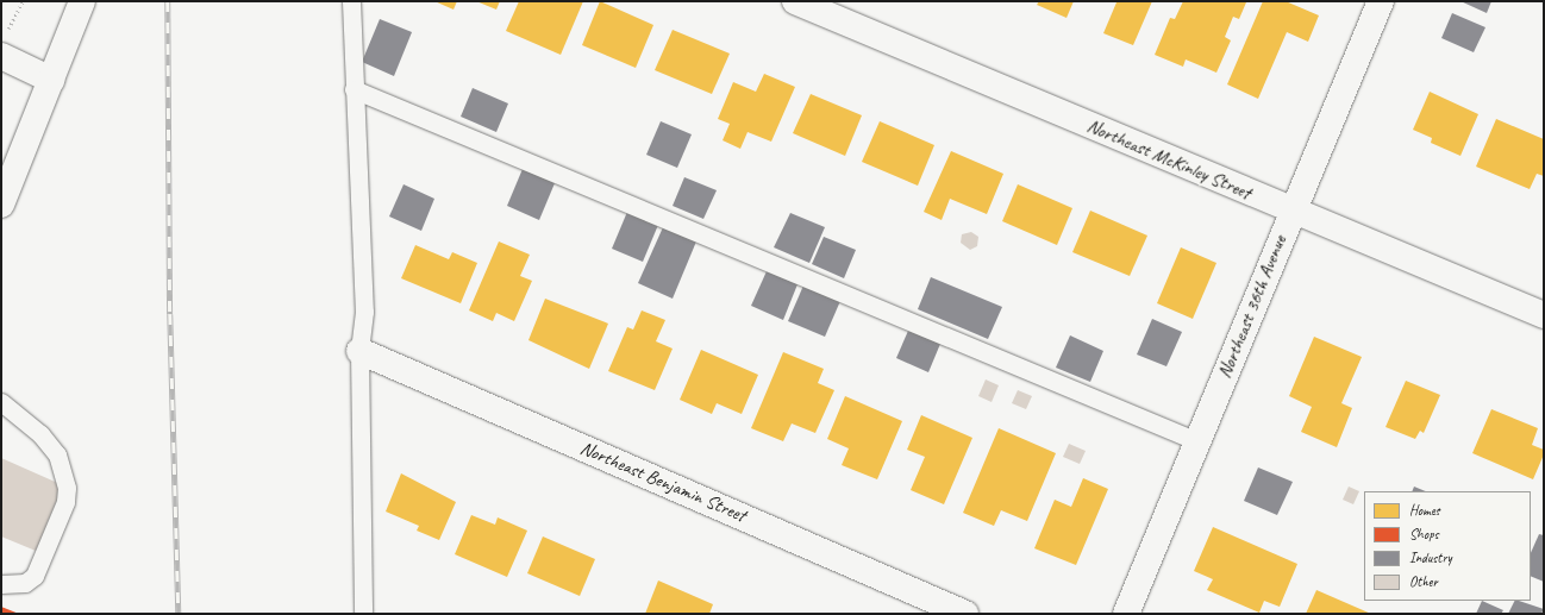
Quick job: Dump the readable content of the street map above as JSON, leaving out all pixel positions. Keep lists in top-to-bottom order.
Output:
{
  "streets": {
    "street": ["Northeast McKinley Street", "Northeast 36th Avenue", "Northeast Benjamin Street"]
  },
  "crossings": [
    ["Northeast McKinley Street", "Northeast 36th Avenue"]
  ],
  "legend": [
    "Homes",
    "Shops",
    "Industry",
    "Other"
  ]
}
